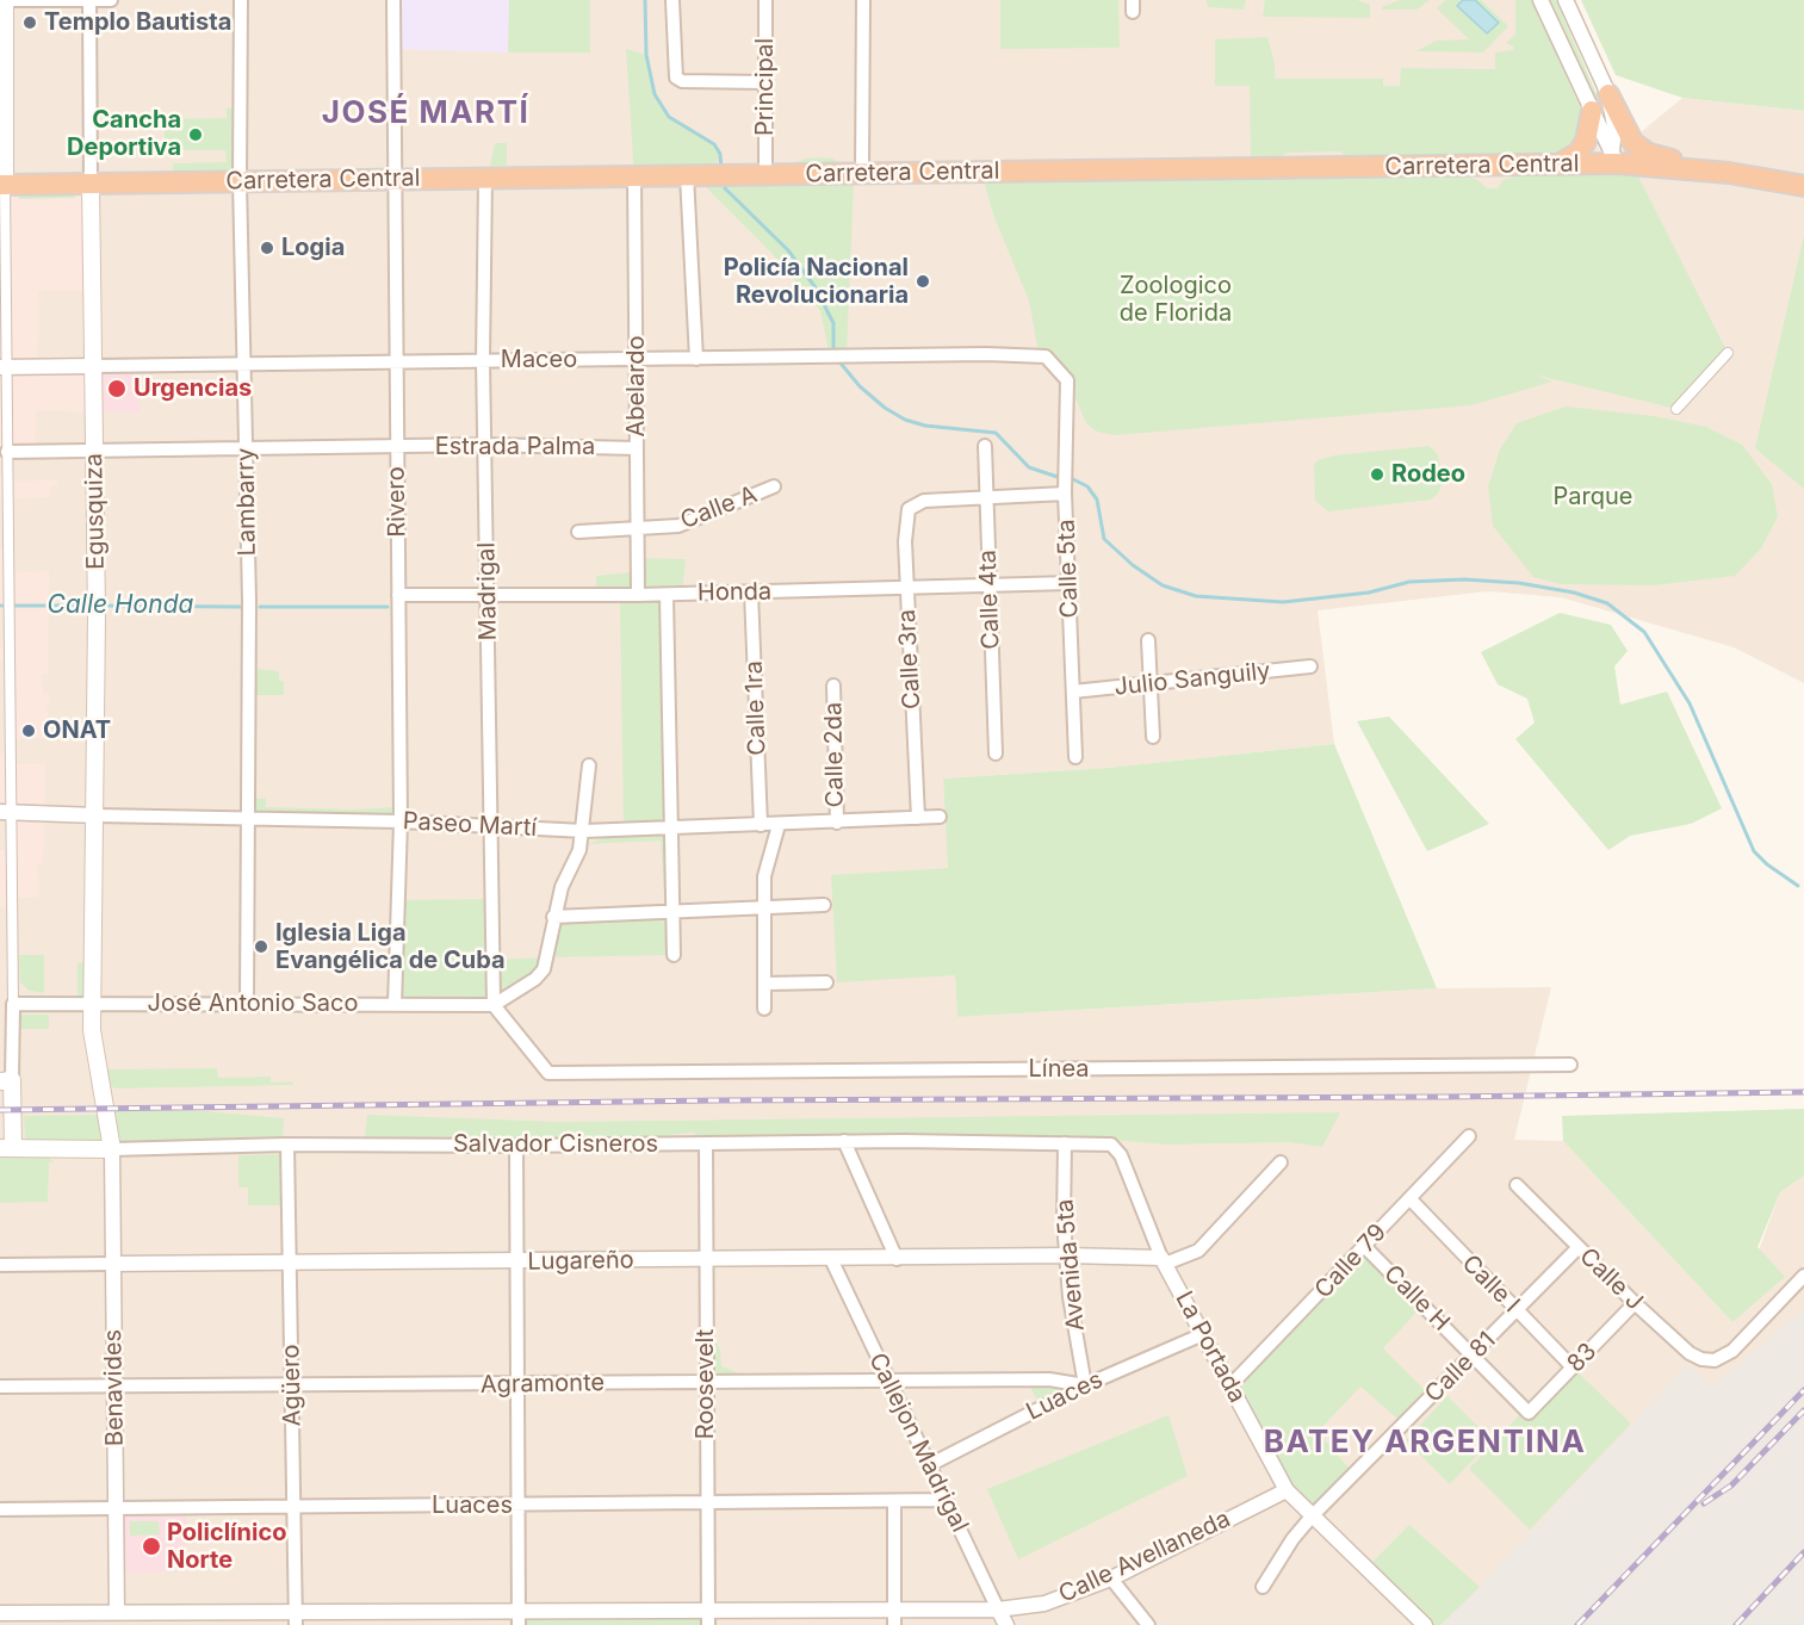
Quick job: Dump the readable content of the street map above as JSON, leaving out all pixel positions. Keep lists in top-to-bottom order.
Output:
{
  "streets": {
    "highway": ["Carretera Central"],
    "main road": ["Egusquiza", "Salvador Cisneros"],
    "street": [
      "Principal",
      "Maceo",
      "Abelardo",
      "Estrada Palma",
      "Lambarry",
      "Rivero",
      "Calle A",
      "Calle 5ta",
      "Madrigal",
      "Honda",
      "Calle 4ta",
      "Calle 3ra",
      "Julio Sanguily",
      "Calle 1ra",
      "Calle 2da",
      "Paseo Martí",
      "José Antonio Saco",
      "Línea",
      "Lugareño",
      "Calle 79",
      "Avenida 5ta",
      "Calle J",
      "Calle I",
      "Calle H",
      "La Portada",
      "83",
      "Calle 81",
      "Agramonte",
      "Roosevelt",
      "Agüero",
      "Benavides",
      "Luaces",
      "Callejon Madrigal",
      "Calle Avellaneda"
    ]
  },
  "crossings": [
    ["Principal", "Carretera Central"],
    ["Carretera Central", "Abelardo"],
    ["Carretera Central", "Lambarry"],
    ["Carretera Central", "Rivero"],
    ["Carretera Central", "Egusquiza"],
    ["Carretera Central", "Madrigal"],
    ["Maceo", "Abelardo"],
    ["Maceo", "Lambarry"],
    ["Maceo", "Rivero"],
    ["Maceo", "Egusquiza"],
    ["Maceo", "Calle 5ta"],
    ["Maceo", "Madrigal"],
    ["Abelardo", "Estrada Palma"],
    ["Abelardo", "Calle A"],
    ["Abelardo", "Honda"],
    ["Estrada Palma", "Lambarry"],
    ["Estrada Palma", "Rivero"],
    ["Estrada Palma", "Egusquiza"],
    ["Estrada Palma", "Madrigal"],
    ["Lambarry", "Paseo Martí"],
    ["Lambarry", "José Antonio Saco"],
    ["Rivero", "Honda"],
    ["Rivero", "Paseo Martí"],
    ["Rivero", "José Antonio Saco"],
    ["Egusquiza", "Paseo Martí"],
    ["Egusquiza", "José Antonio Saco"],
    ["Egusquiza", "Salvador Cisneros"],
    ["Egusquiza", "Benavides"],
    ["Calle 5ta", "Honda"],
    ["Calle 5ta", "Julio Sanguily"],
    ["Madrigal", "Honda"],
    ["Madrigal", "Paseo Martí"],
    ["Madrigal", "José Antonio Saco"],
    ["Madrigal", "Línea"],
    ["Honda", "Calle 4ta"],
    ["Honda", "Calle 3ra"],
    ["Honda", "Calle 1ra"],
    ["Calle 4ta", "Calle 3ra"],
    ["Calle 3ra", "Paseo Martí"],
    ["Calle 1ra", "Paseo Martí"],
    ["Calle 2da", "Paseo Martí"],
    ["José Antonio Saco", "Línea"],
    ["Salvador Cisneros", "Avenida 5ta"],
    ["Salvador Cisneros", "La Portada"],
    ["Salvador Cisneros", "Roosevelt"],
    ["Salvador Cisneros", "Agüero"],
    ["Salvador Cisneros", "Benavides"],
    ["Lugareño", "Avenida 5ta"],
    ["Lugareño", "La Portada"],
    ["Lugareño", "Roosevelt"],
    ["Lugareño", "Agüero"],
    ["Lugareño", "Benavides"],
    ["Lugareño", "Callejon Madrigal"],
    ["Calle 79", "Calle I"],
    ["Calle 79", "Calle H"],
    ["Calle 79", "La Portada"],
    ["Avenida 5ta", "Agramonte"],
    ["Avenida 5ta", "Luaces"],
    ["Calle J", "83"],
    ["Calle J", "Calle 81"],
    ["Calle I", "83"],
    ["Calle I", "Calle 81"],
    ["Calle H", "83"],
    ["Calle H", "Calle 81"],
    ["La Portada", "Calle 81"],
    ["La Portada", "Luaces"],
    ["La Portada", "Calle Avellaneda"],
    ["Agramonte", "Roosevelt"],
    ["Agramonte", "Agüero"],
    ["Agramonte", "Benavides"],
    ["Agramonte", "Luaces"],
    ["Agramonte", "Callejon Madrigal"],
    ["Roosevelt", "Luaces"],
    ["Roosevelt", "Calle Avellaneda"],
    ["Agüero", "Luaces"],
    ["Agüero", "Calle Avellaneda"],
    ["Benavides", "Luaces"],
    ["Benavides", "Calle Avellaneda"],
    ["Luaces", "Callejon Madrigal"],
    ["Callejon Madrigal", "Calle Avellaneda"]
  ],
  "districts": ["JOSÉ MARTÍ", "BATEY ARGENTINA"],
  "water": ["Calle Honda"],
  "parks": ["Zoologico de Florida", "Parque"],
  "places": [
    "Templo Bautista",
    "Cancha Deportiva",
    "Logia",
    "Policía Nacional Revolucionaria",
    "Urgencias",
    "Rodeo",
    "ONAT",
    "Iglesia Liga Evangélica de Cuba",
    "Policlínico Norte"
  ]
}
